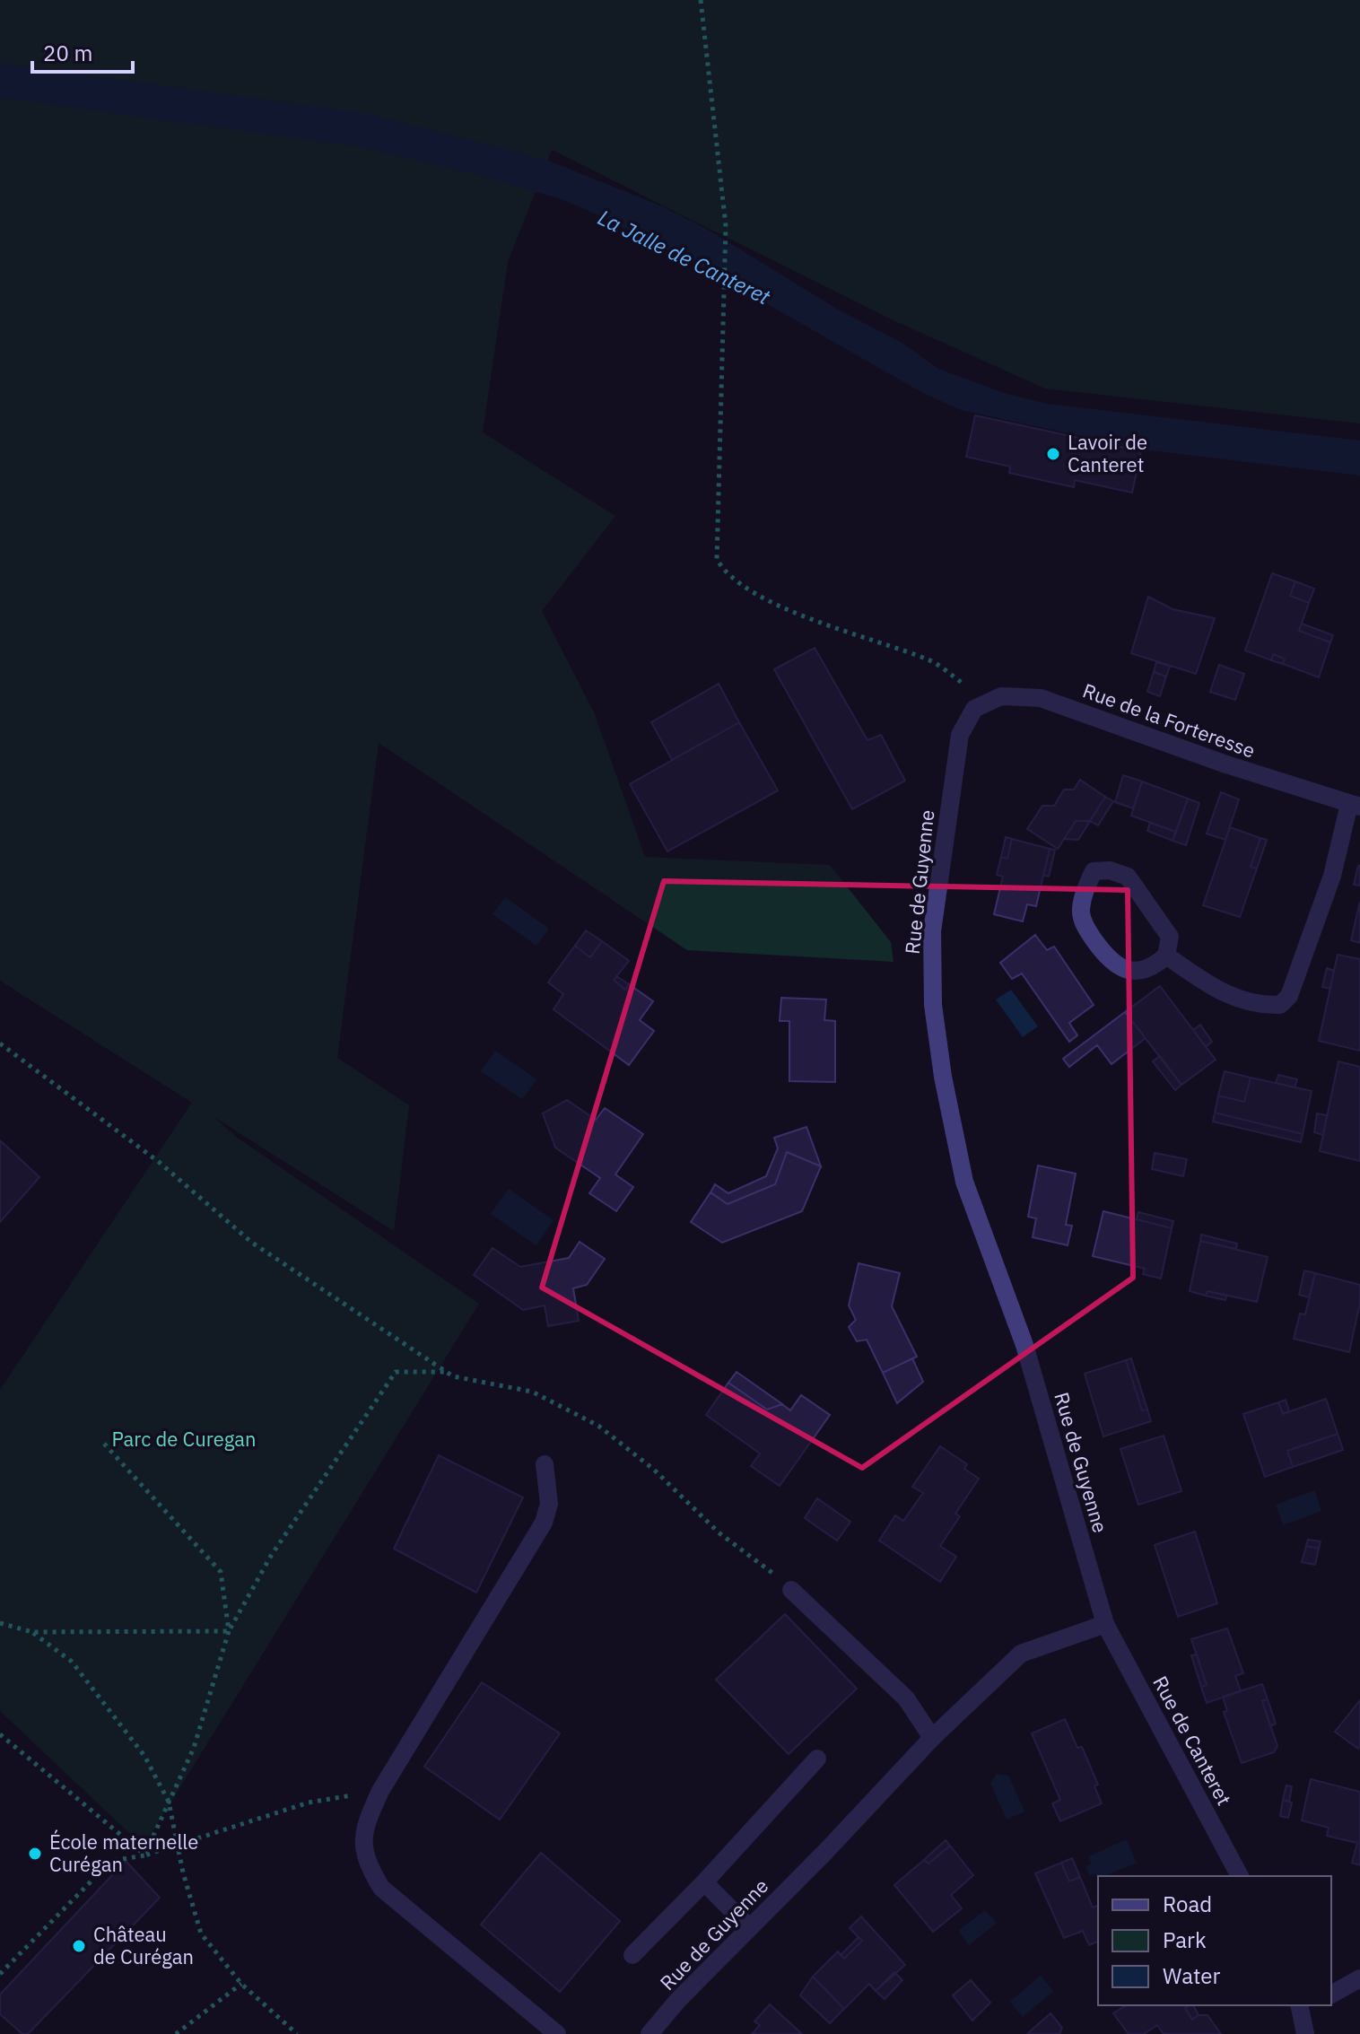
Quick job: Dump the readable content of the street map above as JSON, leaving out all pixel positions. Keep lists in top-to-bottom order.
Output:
{
  "streets": {
    "street": ["Rue de la Forteresse", "Rue de Guyenne", "Rue de Canteret"]
  },
  "crossings": [
    ["Rue de la Forteresse", "Rue de Guyenne"],
    ["Rue de Guyenne", "Rue de Canteret"]
  ],
  "water": ["La Jalle de Canteret"],
  "parks": ["Parc de Curegan"],
  "places": ["Lavoir de Canteret", "École maternelle Curégan", "Château de Curégan"],
  "legend": ["Road", "Park", "Water"],
  "scale_bar": "20 m"
}
